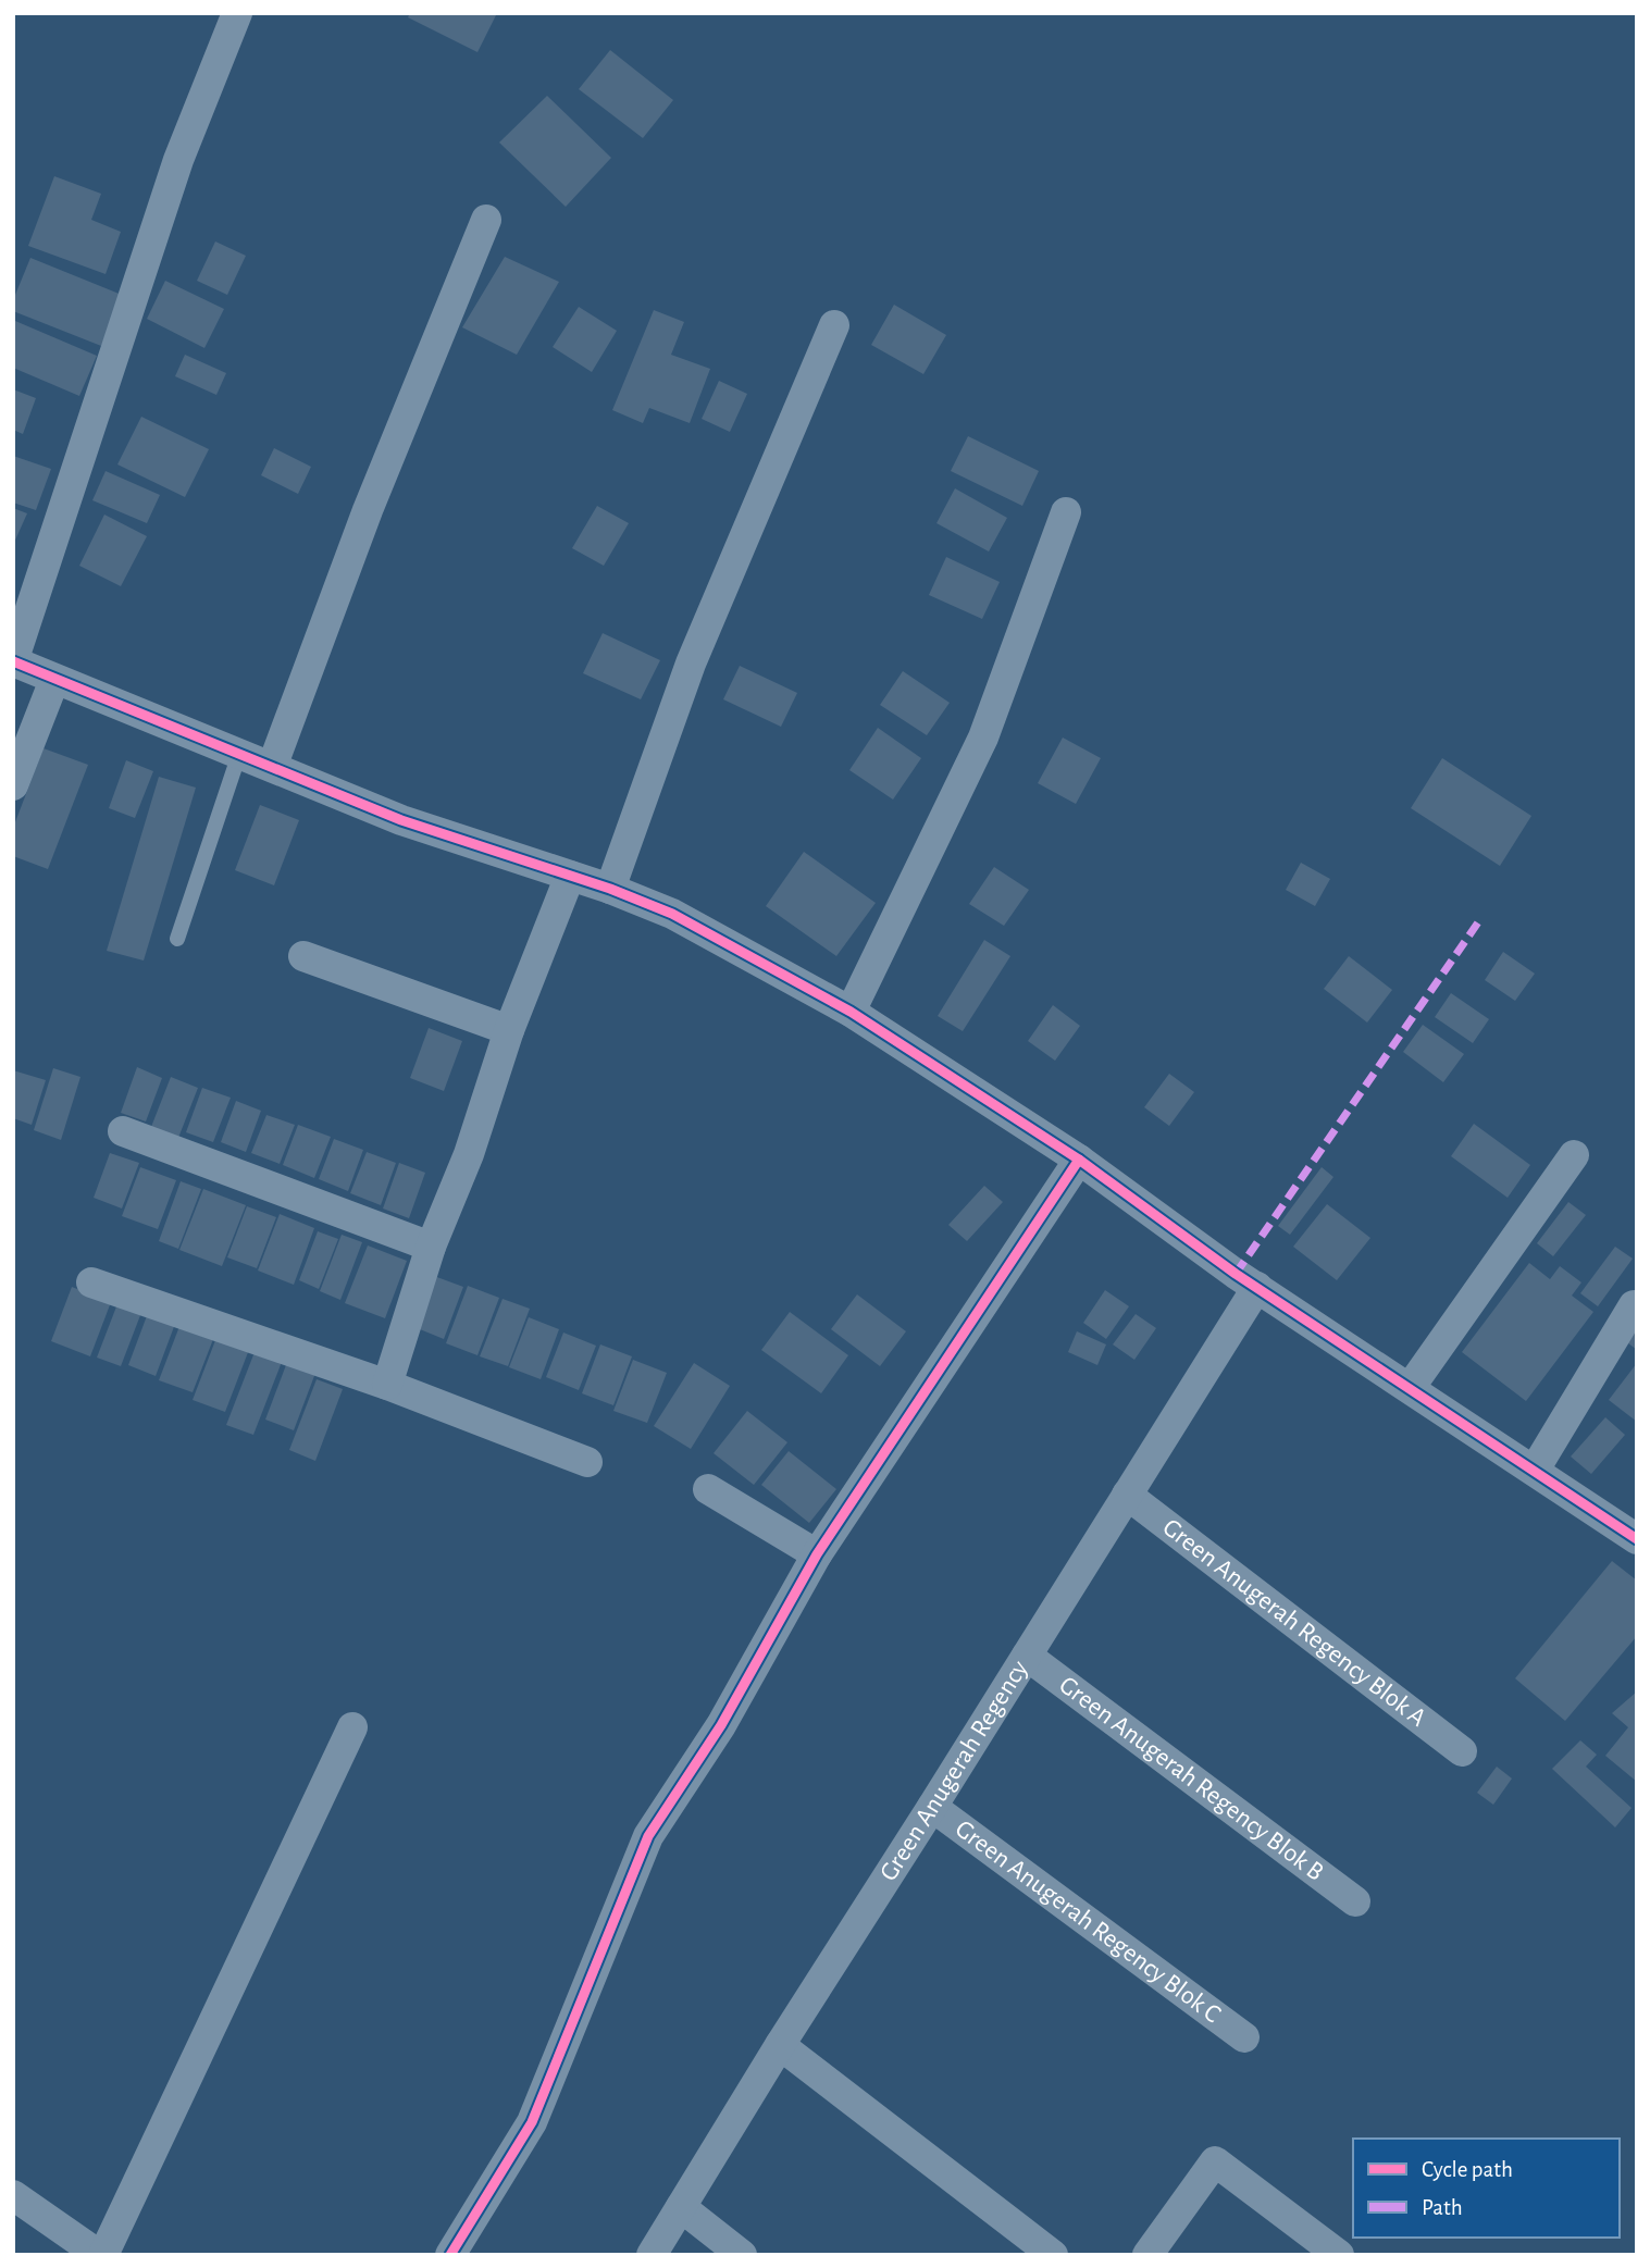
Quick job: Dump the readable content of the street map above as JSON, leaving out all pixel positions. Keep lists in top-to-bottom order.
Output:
{
  "streets": {
    "street": [
      "Green Anugerah Regency Blok A",
      "Green Anugerah Regency",
      "Green Anugerah Regency Blok B",
      "Green Anugerah Regency Blok C"
    ]
  },
  "crossings": [
    ["Green Anugerah Regency Blok A", "Green Anugerah Regency"],
    ["Green Anugerah Regency", "Green Anugerah Regency Blok B"],
    ["Green Anugerah Regency", "Green Anugerah Regency Blok C"]
  ],
  "legend": ["Cycle path", "Path"]
}
